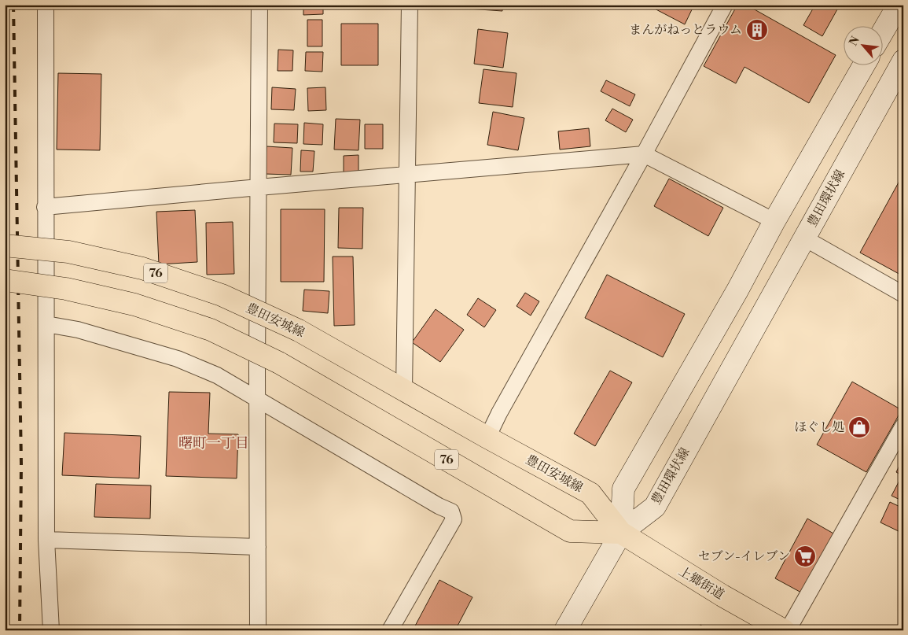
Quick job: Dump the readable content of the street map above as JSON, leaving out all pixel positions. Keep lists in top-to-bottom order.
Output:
{
  "streets": {
    "main road": [
      "豊田環状線",
      "76",
      "豊田安城線",
      "上郷街道"
    ]
  },
  "crossings": [
    ["豊田環状線", "76"],
    ["豊田環状線", "豊田安城線"],
    ["豊田環状線", "上郷街道"],
    ["76", "豊田安城線"],
    ["76", "上郷街道"],
    ["豊田安城線", "上郷街道"]
  ],
  "districts": ["曙町一丁目"],
  "places": {
    "building": ["まんがねっとラウム"],
    "shop": ["ほぐし処"],
    "supermarket": ["セブン-イレブン"]
  },
  "north": "top left"
}
